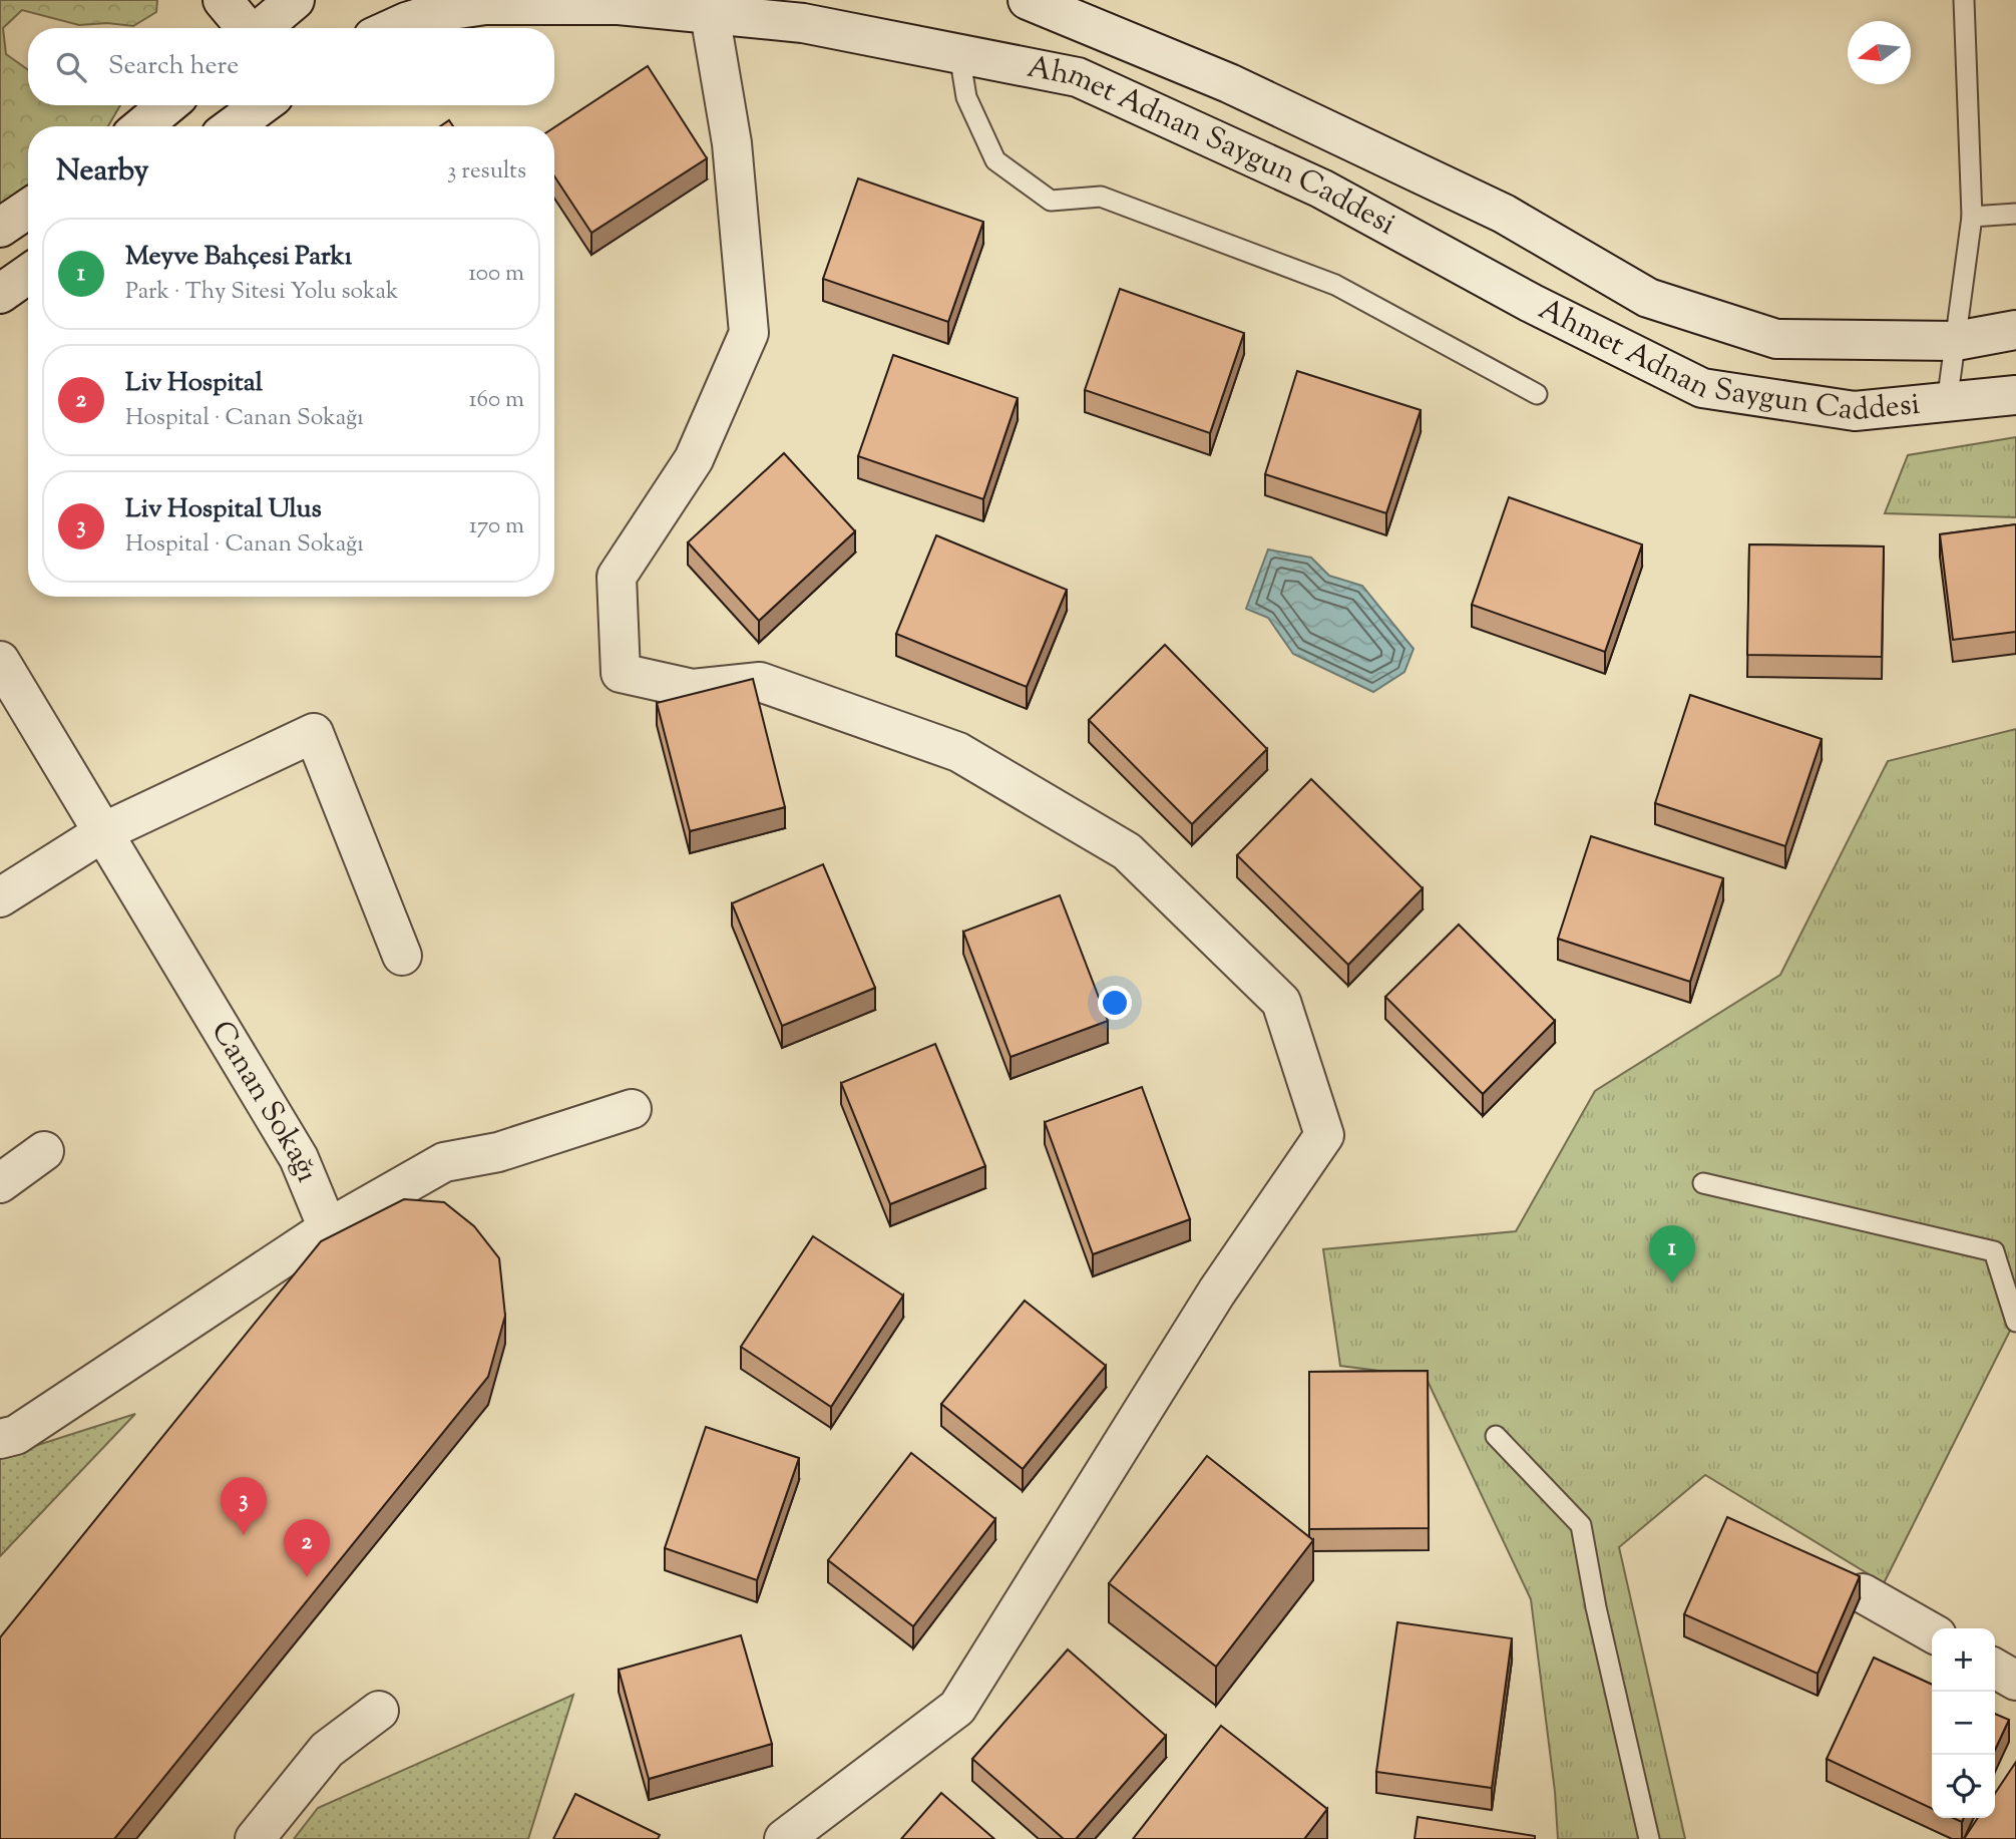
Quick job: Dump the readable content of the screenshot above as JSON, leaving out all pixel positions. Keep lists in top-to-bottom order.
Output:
{
  "streets": {
    "street": ["Ahmet Adnan Saygun Caddesi", "Canan Sokağı"]
  },
  "north": "left",
  "page": {
    "search": "Search here",
    "heading": ["Nearby", "3 results"],
    "list": [
      {
        "mark": "1",
        "name": "Meyve Bahçesi Parkı",
        "note": "Park · Thy Sitesi Yolu sokak",
        "value": "100 m"
      },
      {
        "mark": "2",
        "name": "Liv Hospital",
        "note": "Hospital · Canan Sokağı",
        "value": "160 m"
      },
      {
        "mark": "3",
        "name": "Liv Hospital Ulus",
        "note": "Hospital · Canan Sokağı",
        "value": "170 m"
      }
    ],
    "pins": ["1", "3", "2"],
    "map_buttons": ["+", "−"]
  }
}
